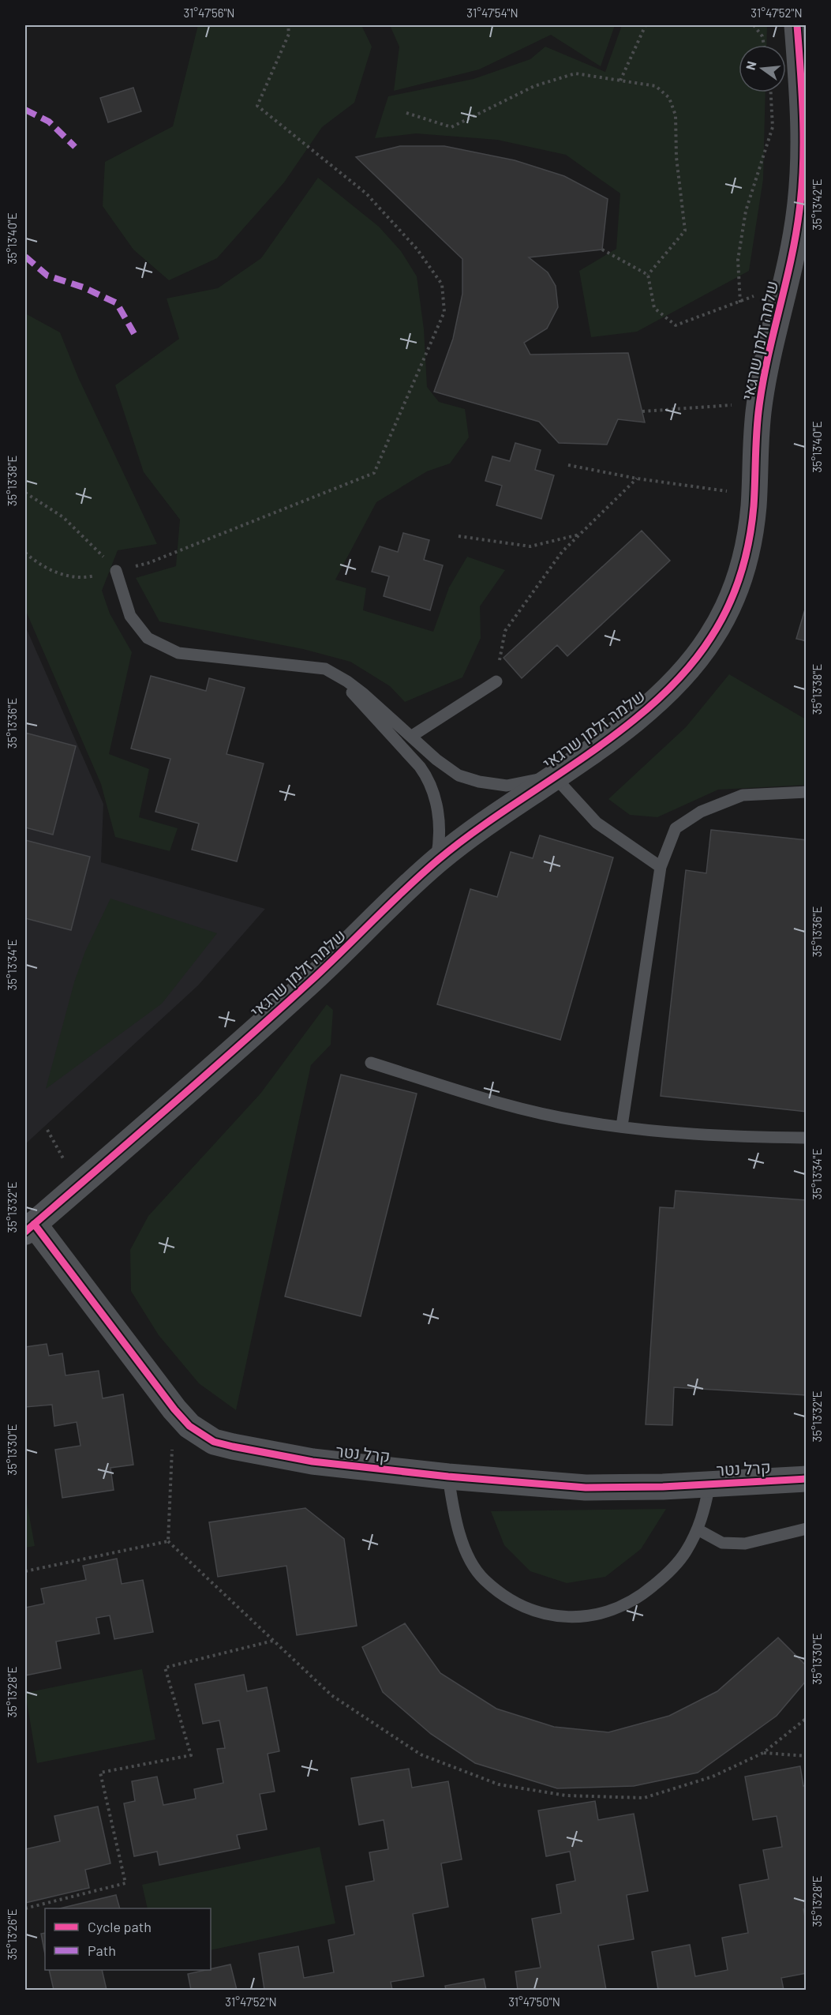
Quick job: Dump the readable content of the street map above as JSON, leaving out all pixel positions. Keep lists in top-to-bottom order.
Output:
{
  "streets": {
    "street": ["שלמה זלמן שרגאי", "קרל נטר"]
  },
  "crossings": [
    ["שלמה זלמן שרגאי", "קרל נטר"]
  ],
  "legend": ["Cycle path", "Path"],
  "north": "left",
  "coordinates": [
    "31°47'56\"N",
    "31°47'54\"N",
    "31°47'52\"N",
    "35°13'42\"E",
    "35°13'40\"E",
    "35°13'38\"E",
    "35°13'36\"E",
    "35°13'34\"E",
    "35°13'32\"E",
    "35°13'30\"E",
    "35°13'28\"E",
    "35°13'26\"E",
    "31°47'50\"N"
  ]
}
